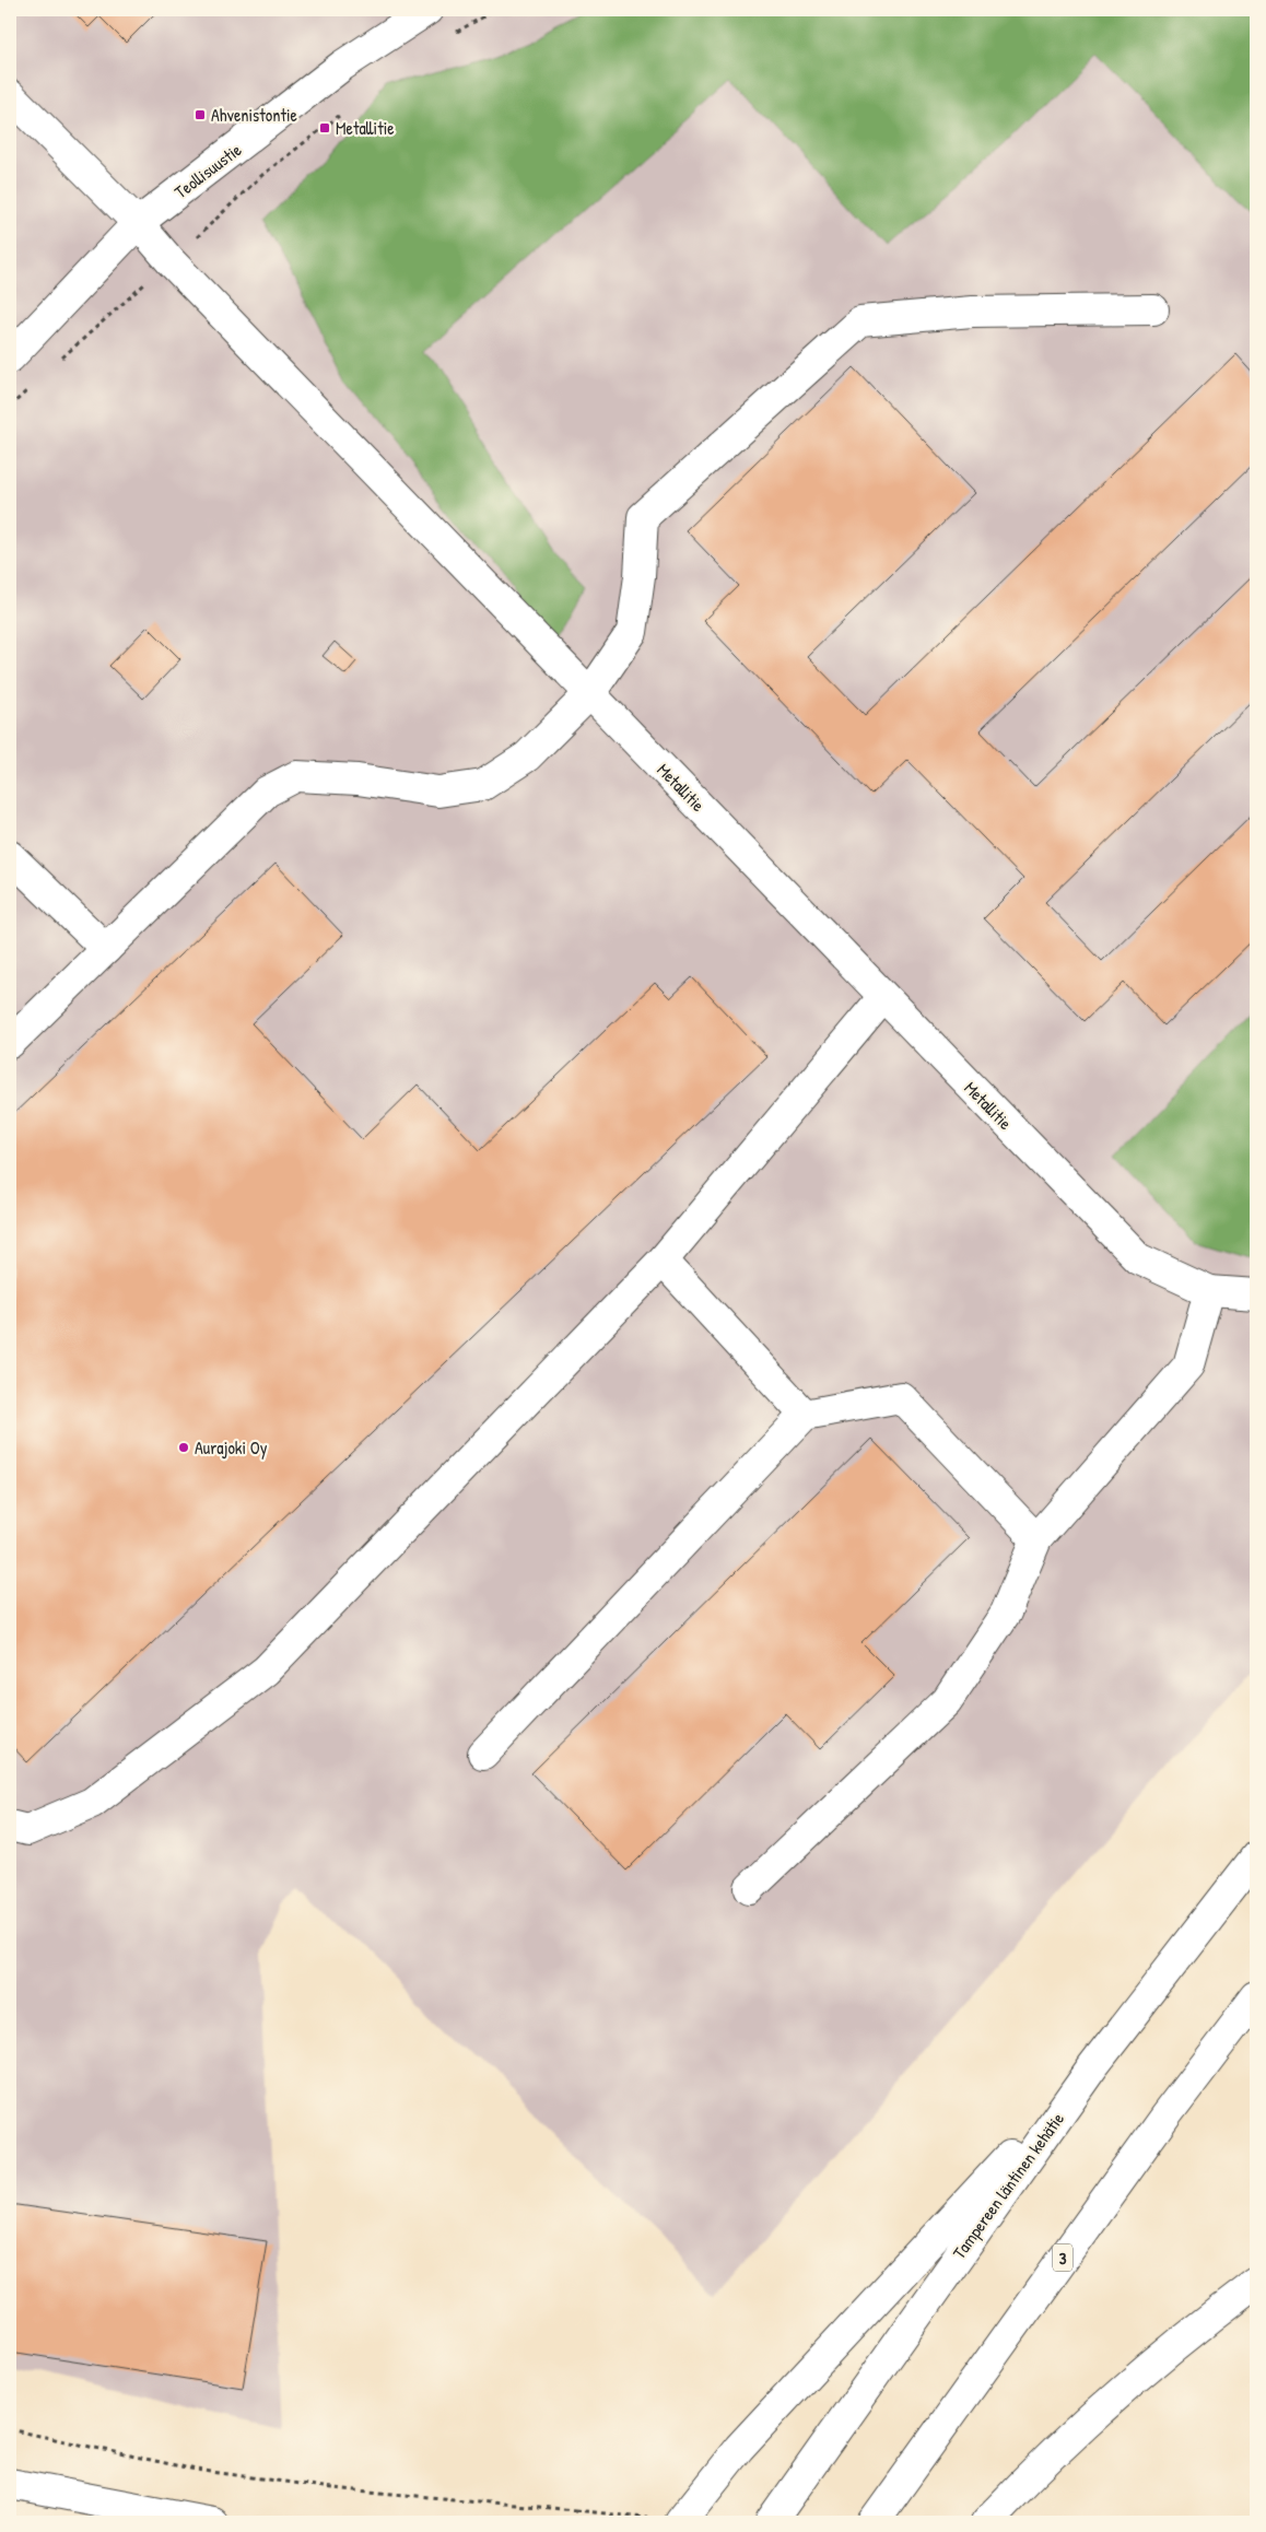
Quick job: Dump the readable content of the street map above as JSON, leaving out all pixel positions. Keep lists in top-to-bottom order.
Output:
{
  "streets": {
    "main road": [
      "Teollisuustie",
      "Metallitie",
      "Tampereen läntinen kehätie",
      "3"
    ]
  },
  "crossings": [
    ["Teollisuustie", "Metallitie"]
  ],
  "places": {
    "transit": ["Ahvenistontie", "Metallitie"],
    "other": ["Aurajoki Oy"]
  }
}
